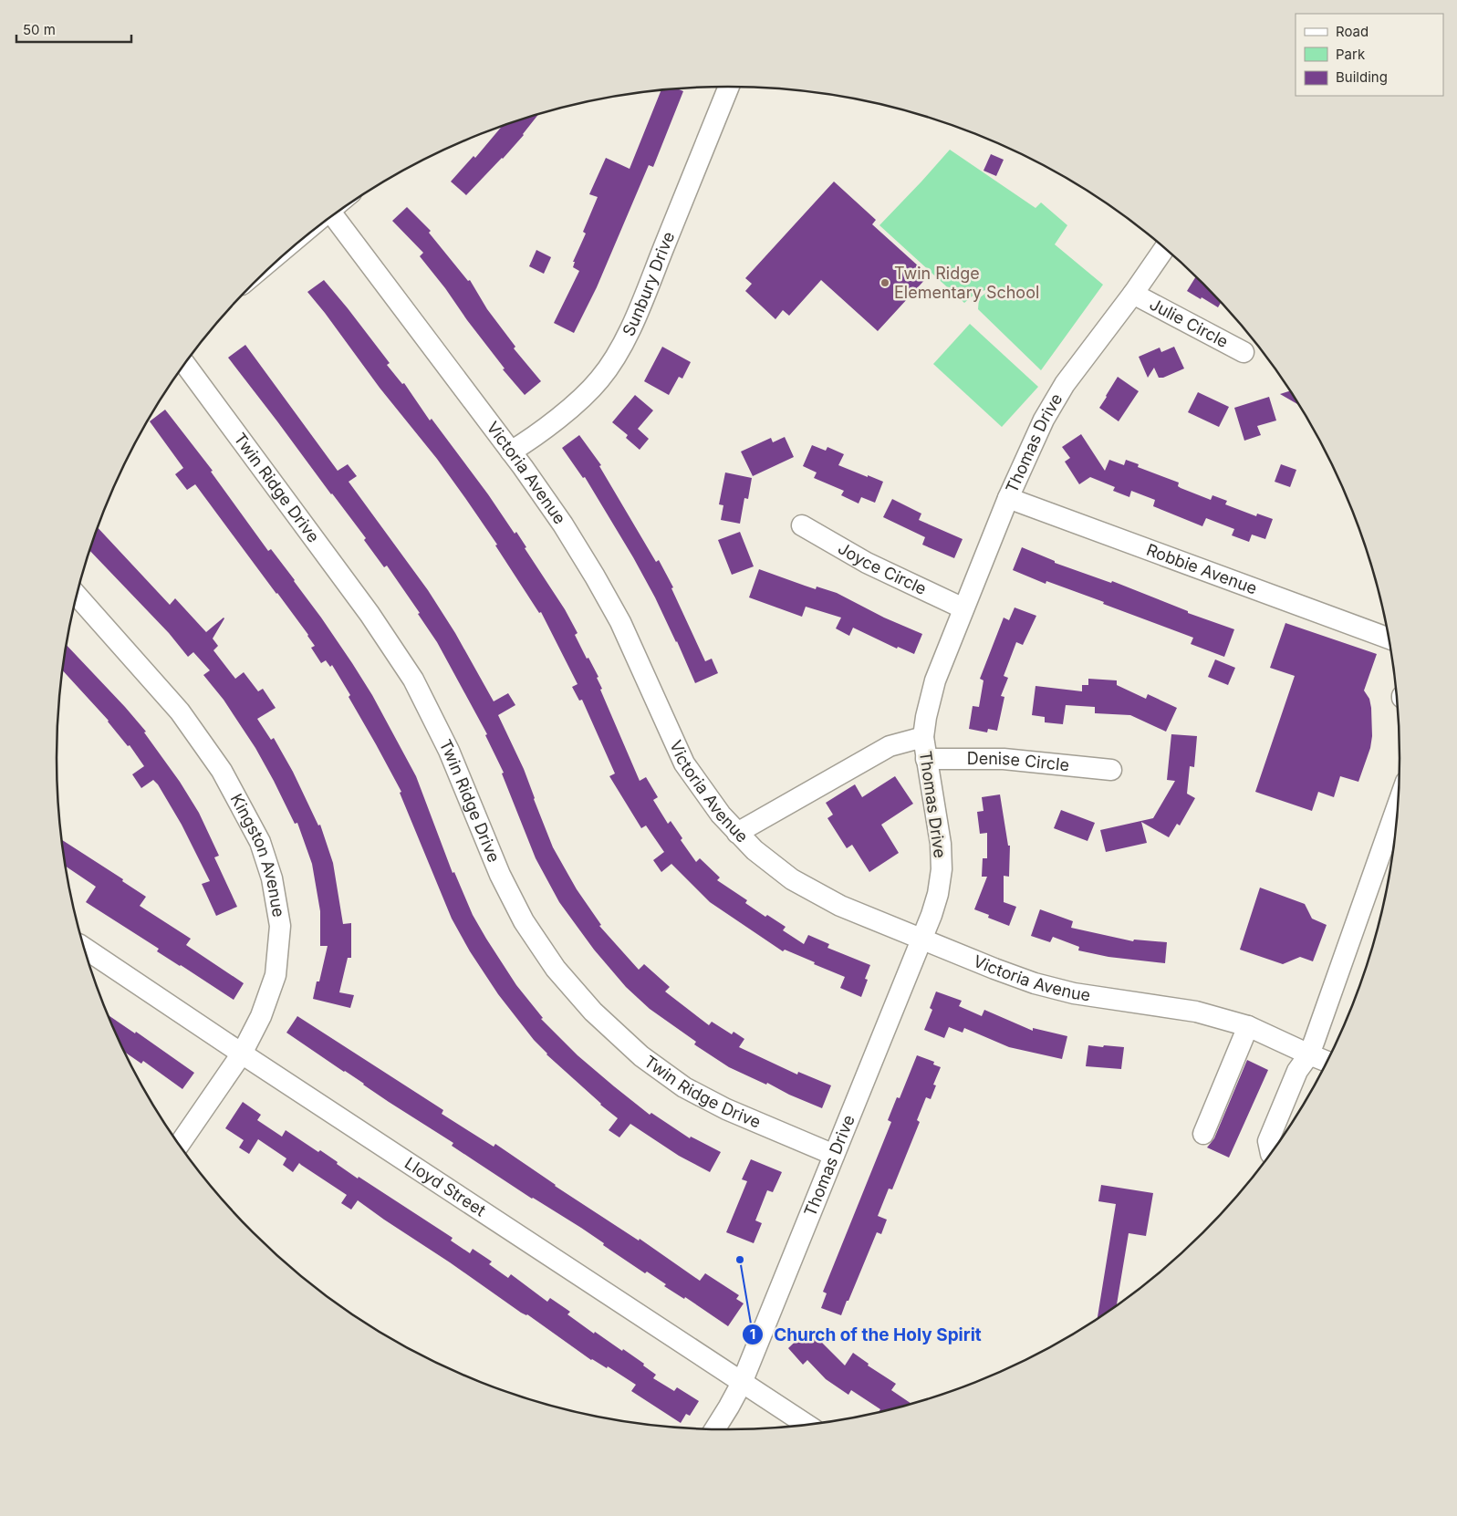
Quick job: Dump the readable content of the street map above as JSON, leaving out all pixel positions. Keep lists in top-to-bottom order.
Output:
{
  "streets": {
    "street": [
      "Sunbury Drive",
      "Julie Circle",
      "Thomas Drive",
      "Victoria Avenue",
      "Twin Ridge Drive",
      "Joyce Circle",
      "Robbie Avenue",
      "Denise Circle",
      "Kingston Avenue",
      "Lloyd Street"
    ]
  },
  "crossings": [
    ["Sunbury Drive", "Victoria Avenue"],
    ["Julie Circle", "Thomas Drive"],
    ["Thomas Drive", "Victoria Avenue"],
    ["Thomas Drive", "Twin Ridge Drive"],
    ["Thomas Drive", "Joyce Circle"],
    ["Thomas Drive", "Robbie Avenue"],
    ["Thomas Drive", "Denise Circle"],
    ["Thomas Drive", "Lloyd Street"],
    ["Kingston Avenue", "Lloyd Street"]
  ],
  "places": ["Twin Ridge Elementary School", "Church of the Holy Spirit"],
  "legend": ["Road", "Park", "Building"],
  "scale_bar": "50 m"
}
